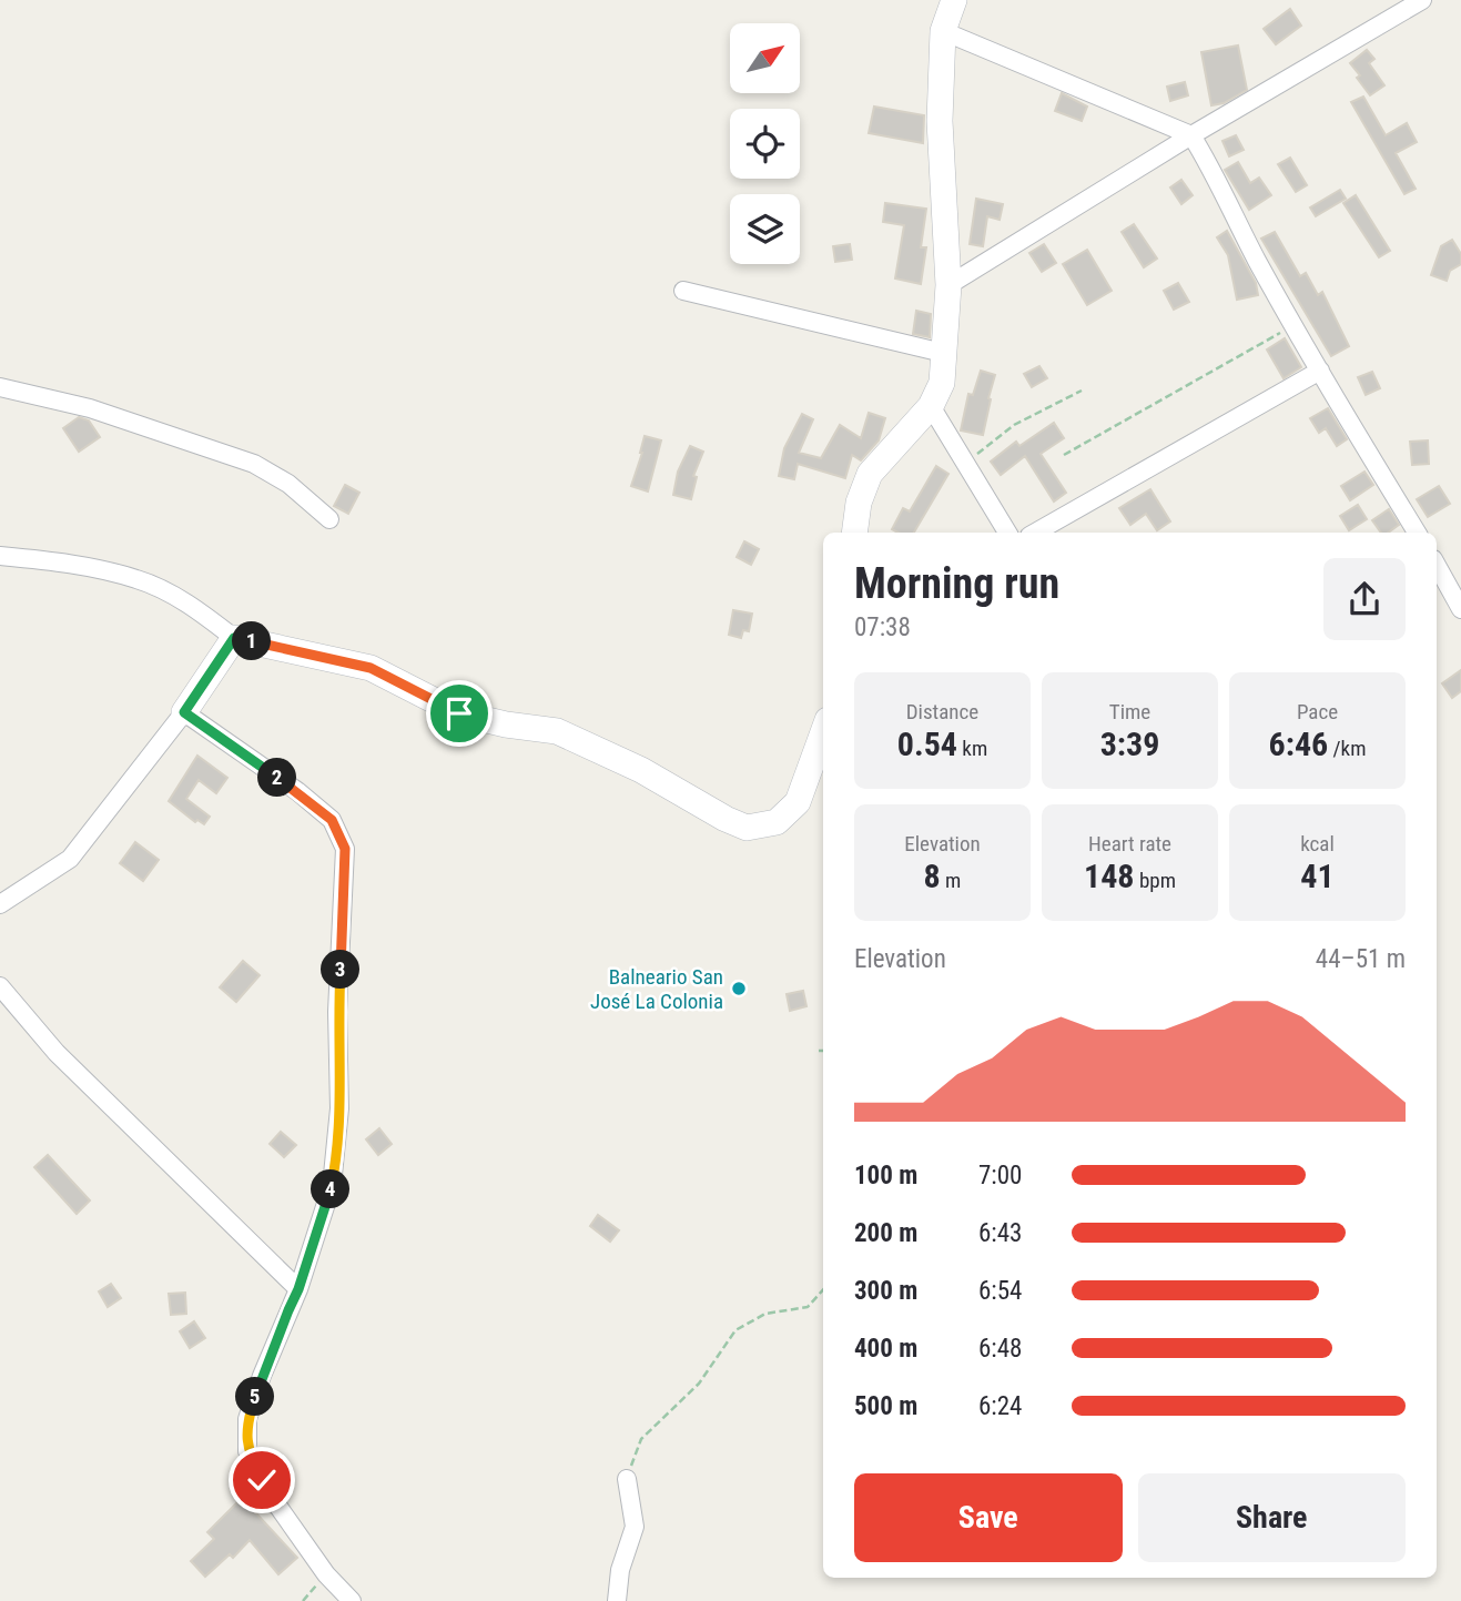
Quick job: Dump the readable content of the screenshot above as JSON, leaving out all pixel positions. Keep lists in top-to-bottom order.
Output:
{
  "places": ["Balneario San José La Colonia"],
  "north": "top right",
  "page": {
    "heading": ["Morning run", "07:38"],
    "pins": [
      "1",
      "2",
      "3",
      "4",
      "5"
    ],
    "stats": [
      ["Distance", "0.54 km"],
      ["Time", "3:39"],
      ["Pace", "6:46 /km"],
      ["Elevation", "8 m"],
      ["Heart rate", "148 bpm"],
      ["kcal", "41"]
    ],
    "chart": ["Elevation", "44–51 m"],
    "list": [
      {
        "name": "100 m",
        "note": "7:00"
      },
      {
        "name": "200 m",
        "note": "6:43"
      },
      {
        "name": "300 m",
        "note": "6:54"
      },
      {
        "name": "400 m",
        "note": "6:48"
      },
      {
        "name": "500 m",
        "note": "6:24"
      }
    ],
    "buttons": ["Save", "Share"]
  }
}
